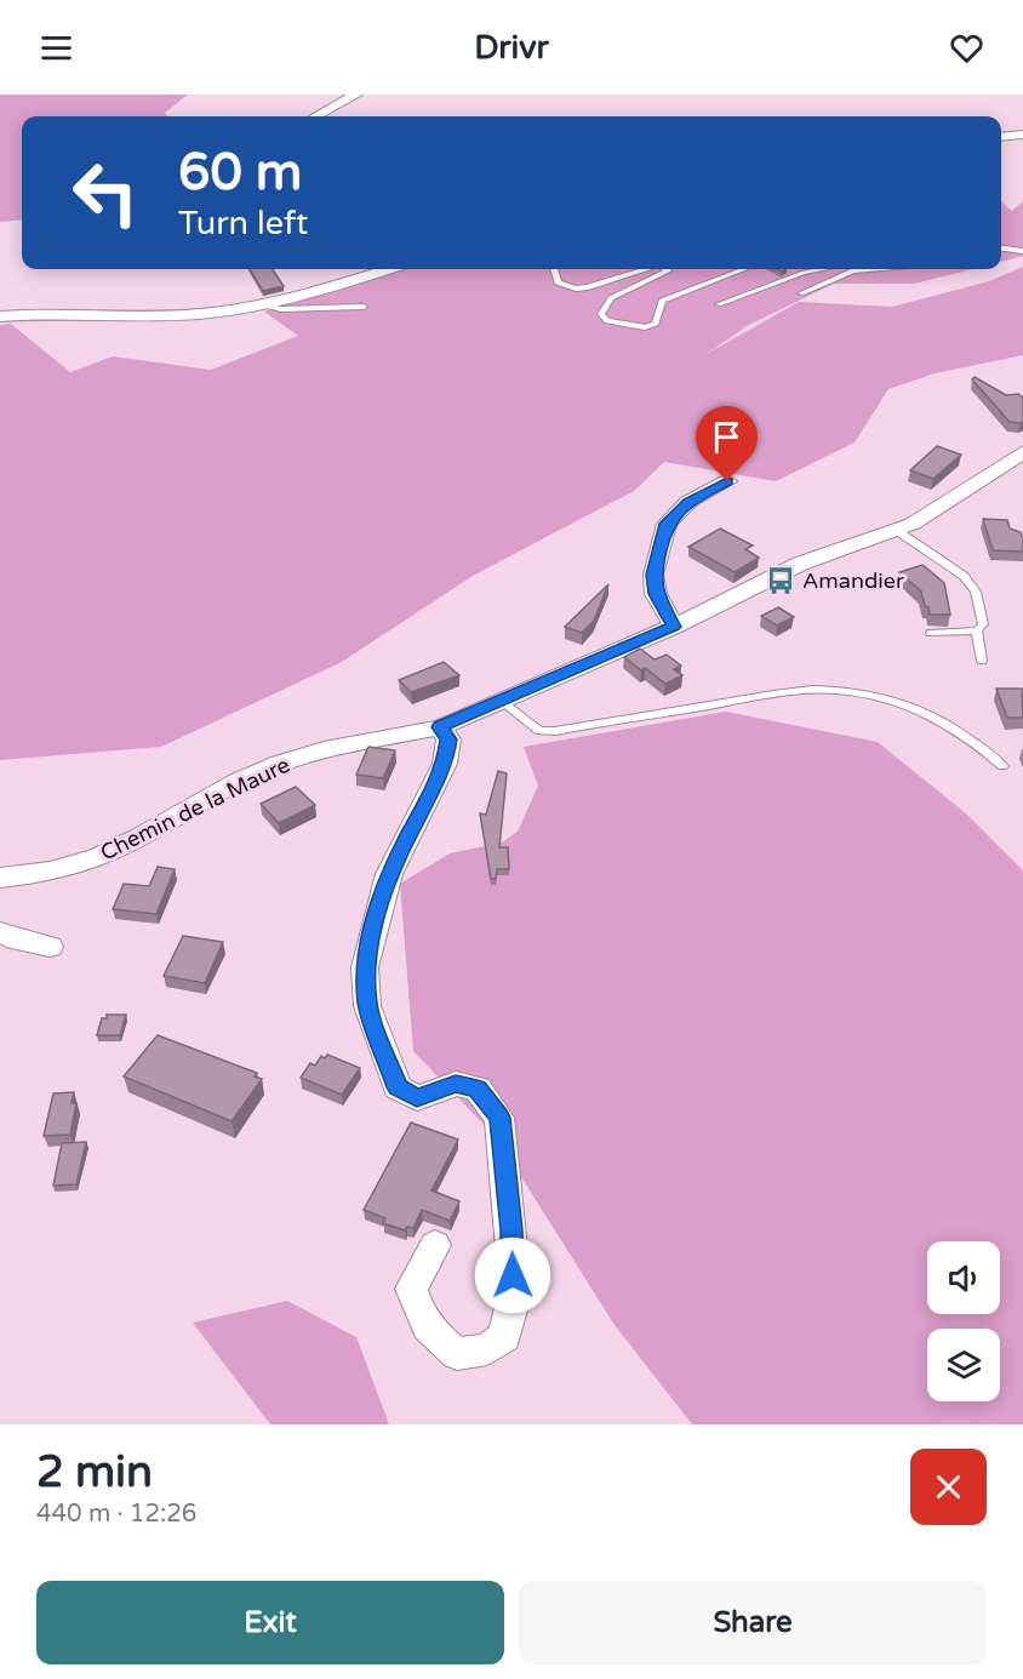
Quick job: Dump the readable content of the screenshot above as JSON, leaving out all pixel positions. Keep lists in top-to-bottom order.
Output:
{
  "streets": {
    "street": ["Chemin de la Maure"]
  },
  "places": {
    "bus stop": ["Amandier"]
  },
  "page": {
    "header": "Drivr",
    "turn": ["60 m", "Turn left"],
    "heading": ["2 min", "440 m · 12:26"],
    "buttons": ["Exit", "Share"]
  }
}
